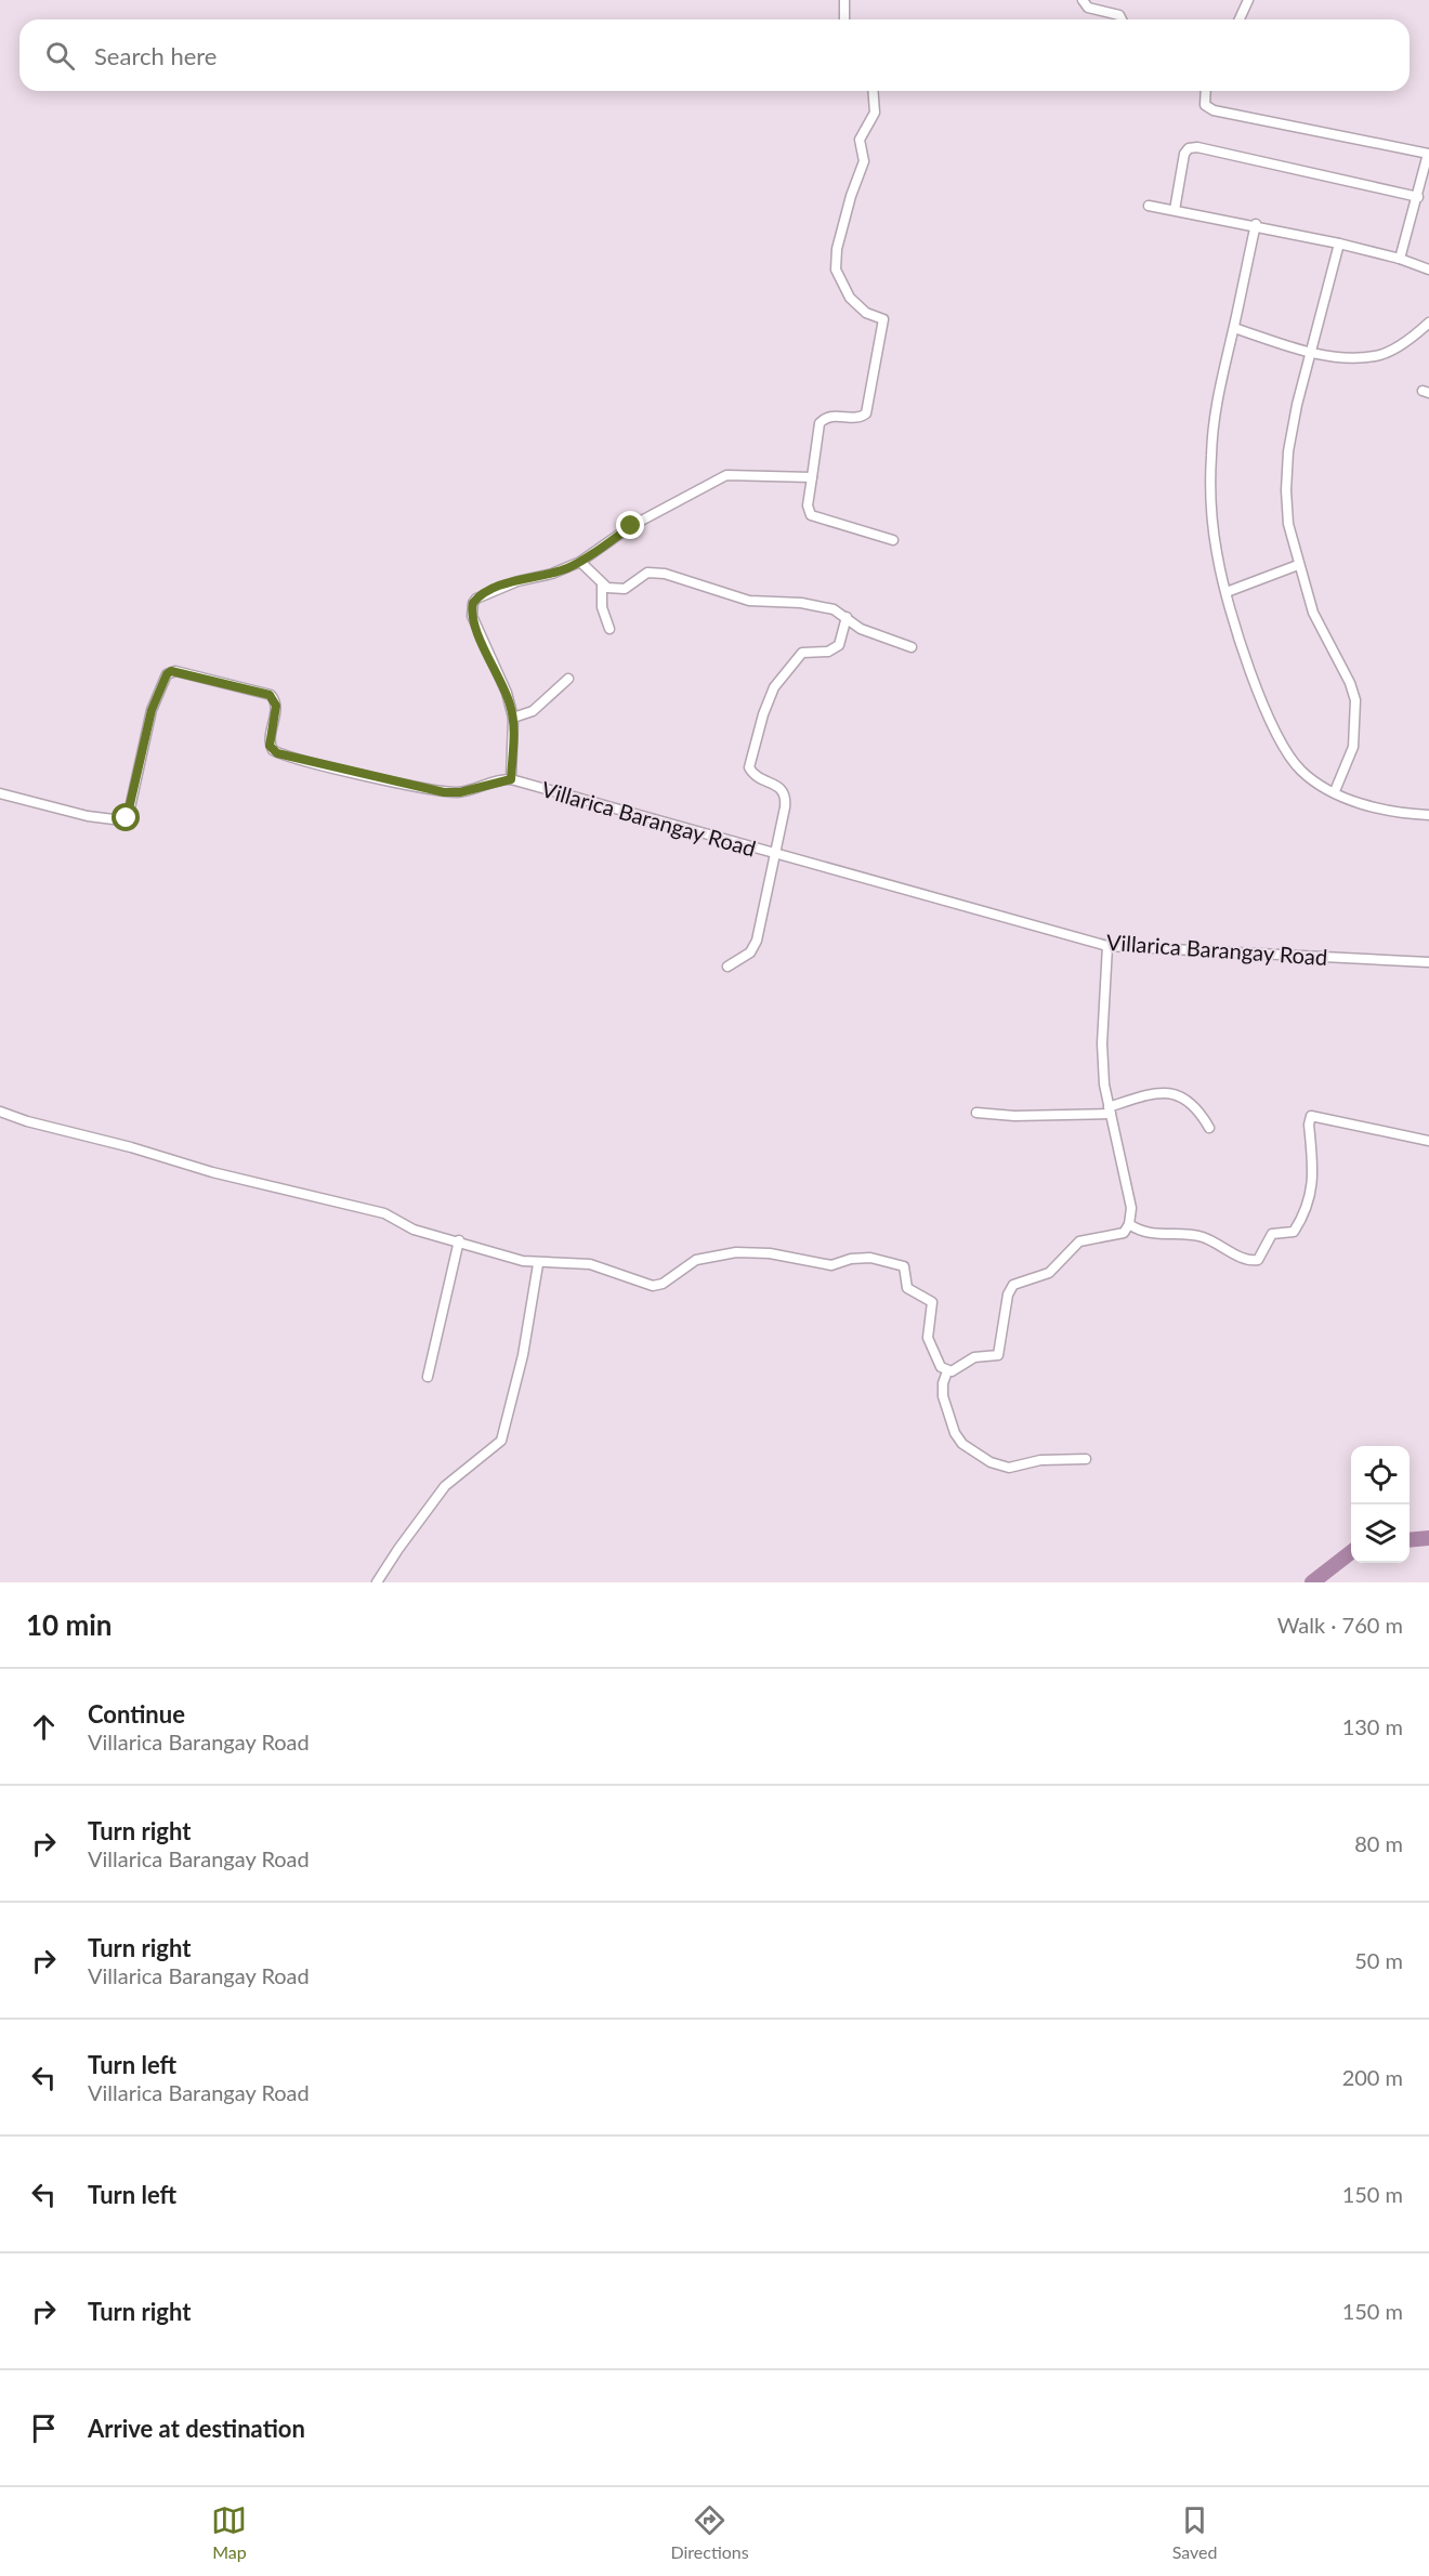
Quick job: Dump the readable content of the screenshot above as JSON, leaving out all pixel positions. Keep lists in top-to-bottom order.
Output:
{
  "streets": {
    "street": ["Villarica Barangay Road"]
  },
  "page": {
    "search": "Search here",
    "heading": ["10 min", "Walk · 760 m"],
    "list": [
      ["Continue", "Villarica Barangay Road", "130 m"],
      ["Turn right", "Villarica Barangay Road", "80 m"],
      ["Turn right", "Villarica Barangay Road", "50 m"],
      ["Turn left", "Villarica Barangay Road", "200 m"],
      ["Turn left", "150 m"],
      ["Turn right", "150 m"],
      "Arrive at destination"
    ],
    "nav": ["Map", "Directions", "Saved"]
  }
}
